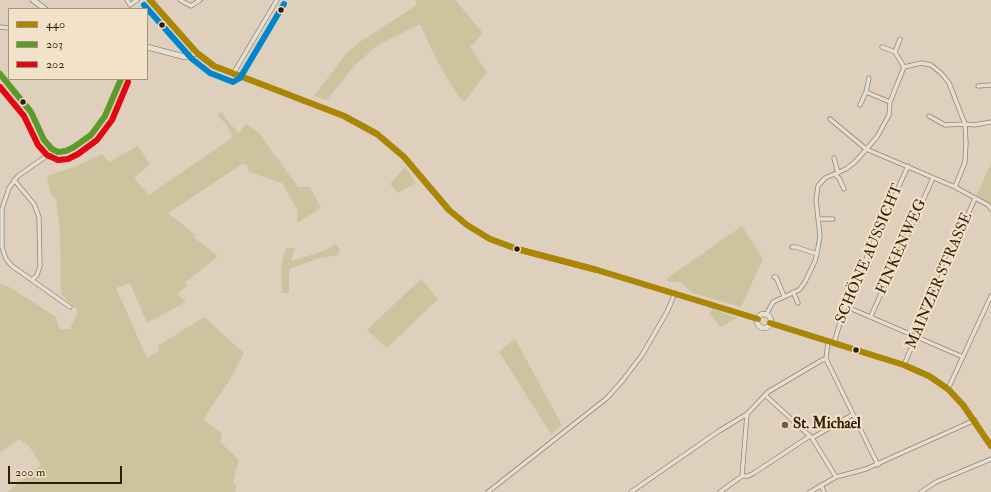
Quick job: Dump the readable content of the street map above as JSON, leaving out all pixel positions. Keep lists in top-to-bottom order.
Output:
{
  "streets": {
    "street": ["FINKENWEG", "SCHÖNE AUSSICHT", "MAINZER STRASSE"]
  },
  "places": ["St. Michael"],
  "lines": ["transit line 440", "transit line 203", "transit line 202"],
  "legend": ["440", "203", "202"],
  "scale_bar": "200 m"
}
